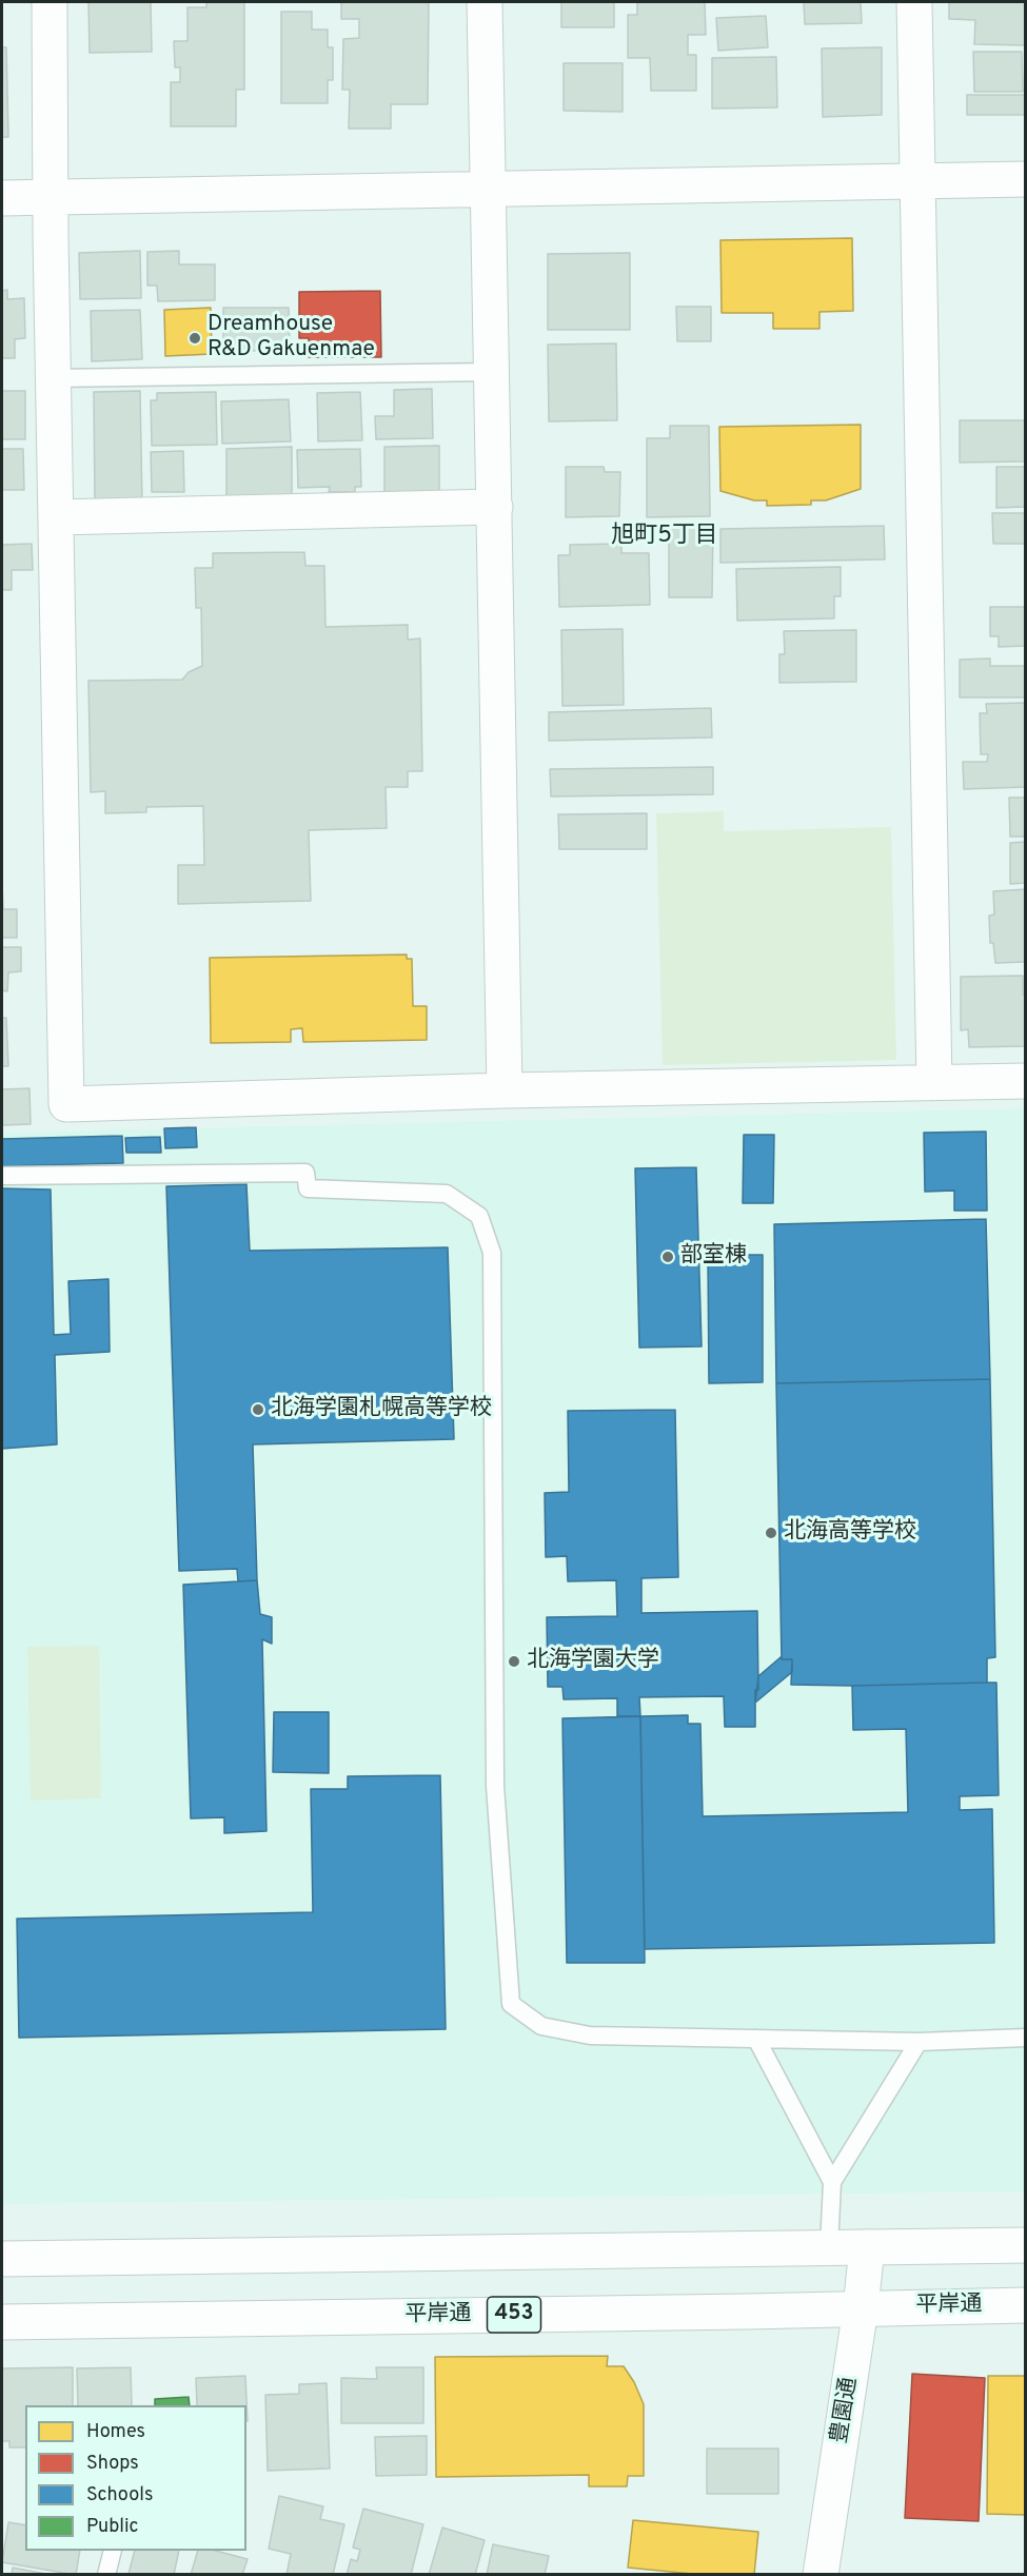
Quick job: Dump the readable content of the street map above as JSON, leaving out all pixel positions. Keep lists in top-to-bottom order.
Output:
{
  "streets": {
    "main road": ["平岸通", "453", "豊園通"]
  },
  "crossings": [
    ["平岸通", "豊園通"]
  ],
  "districts": ["旭町5丁目"],
  "places": [
    "Dreamhouse R&D Gakuenmae",
    "部室棟",
    "北海学園札幌高等学校",
    "北海高等学校",
    "北海学園大学"
  ],
  "legend": [
    "Homes",
    "Shops",
    "Schools",
    "Public"
  ]
}
